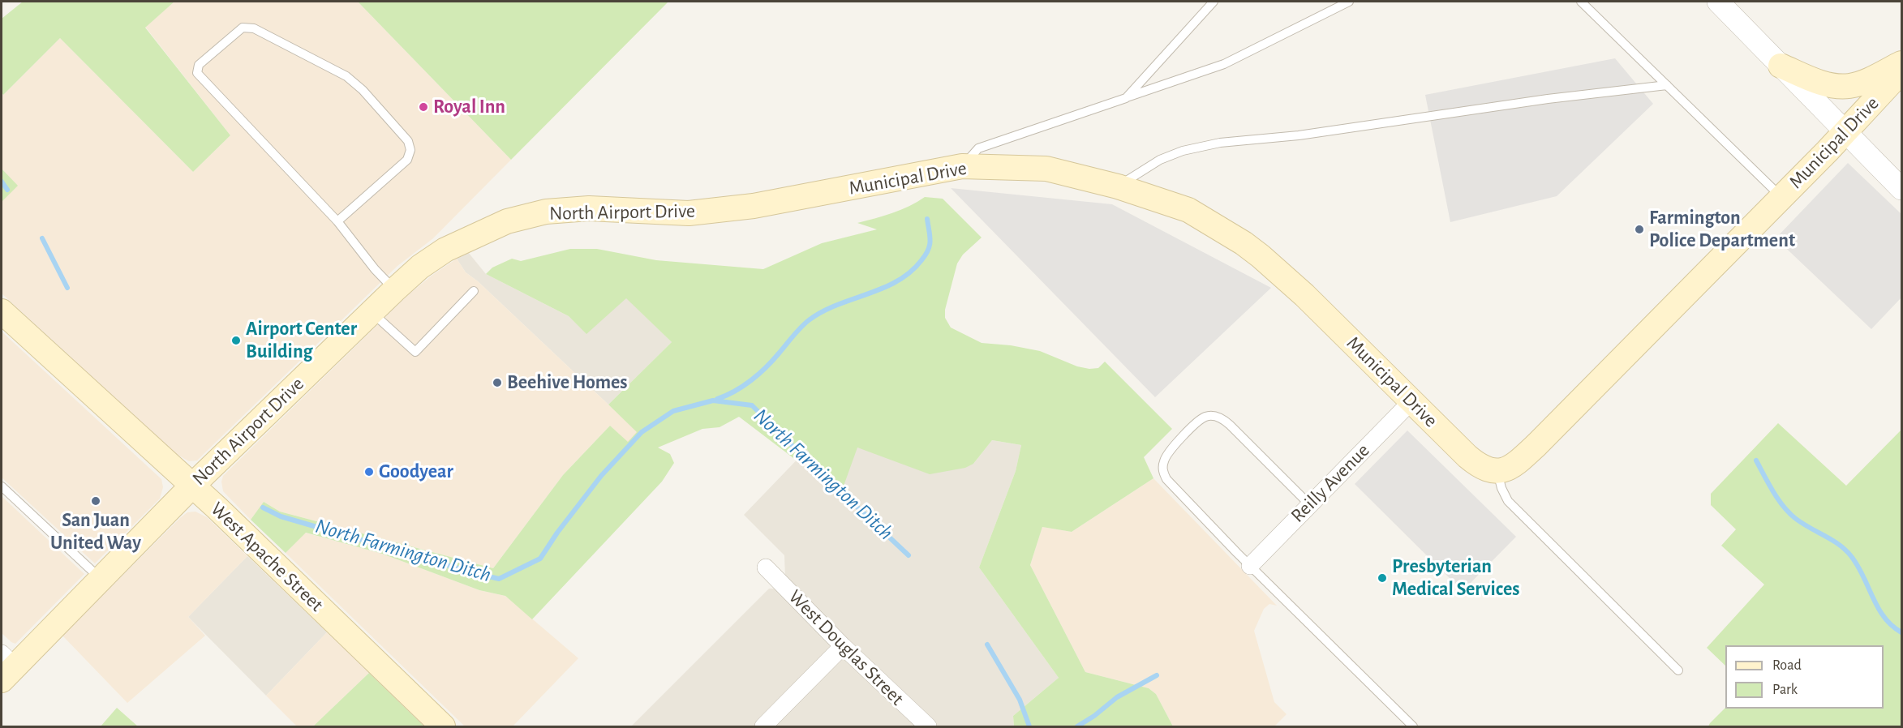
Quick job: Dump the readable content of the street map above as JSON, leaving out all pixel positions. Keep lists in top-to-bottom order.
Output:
{
  "streets": {
    "main road": ["Municipal Drive", "North Airport Drive", "West Apache Street"],
    "street": ["Reilly Avenue", "West Douglas Street"]
  },
  "crossings": [
    ["Municipal Drive", "North Airport Drive"],
    ["Municipal Drive", "Reilly Avenue"],
    ["North Airport Drive", "West Apache Street"]
  ],
  "water": ["North Farmington Ditch"],
  "places": [
    "Royal Inn",
    "Farmington Police Department",
    "Airport Center Building",
    "Beehive Homes",
    "Goodyear",
    "San Juan United Way",
    "Presbyterian Medical Services"
  ],
  "legend": ["Road", "Park"]
}
